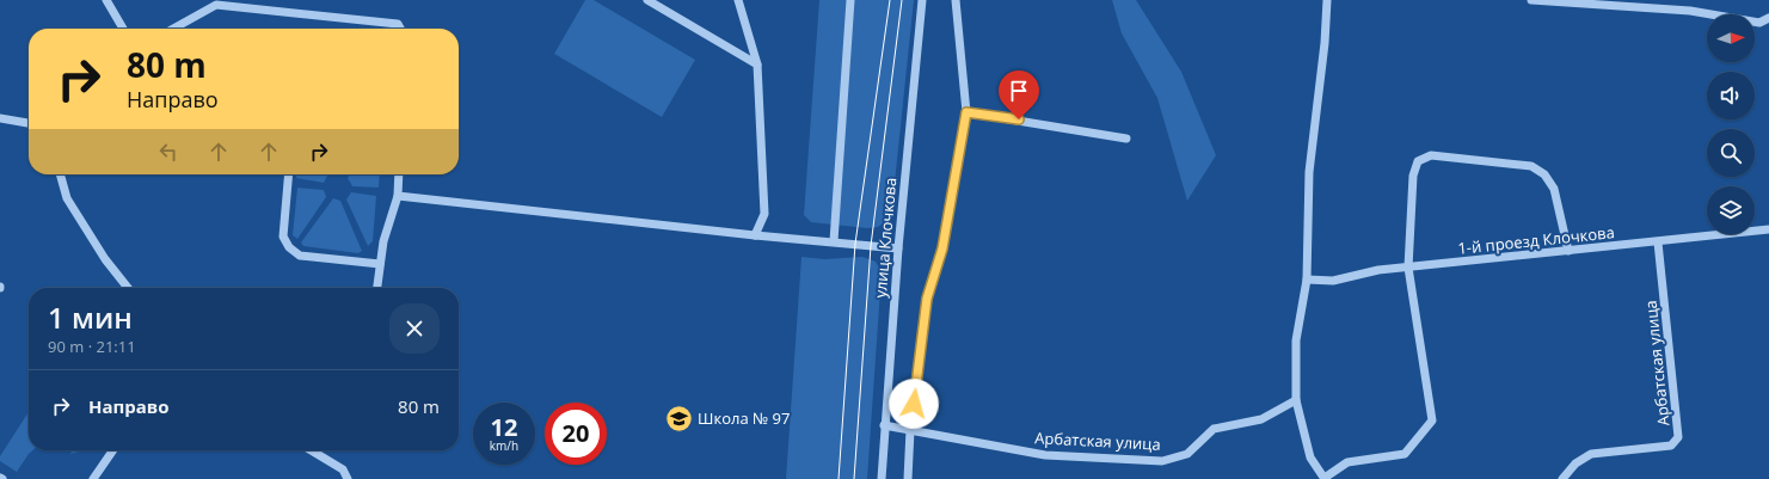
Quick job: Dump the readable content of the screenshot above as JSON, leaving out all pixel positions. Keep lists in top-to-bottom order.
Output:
{
  "streets": {
    "street": ["улица Клочкова", "1-й проезд Клочкова", "Арбатская улица"]
  },
  "crossings": [
    ["улица Клочкова", "Арбатская улица"],
    ["1-й проезд Клочкова", "Арбатская улица"]
  ],
  "places": {
    "school or university": ["Школа № 97"]
  },
  "north": "right",
  "page": {
    "turn": ["80 m", "Направо"],
    "heading": ["1 мин", "90 m · 21:11"],
    "list": [
      {
        "name": "Направо",
        "value": "80 m"
      }
    ],
    "speed": "12 km/h",
    "limit": "20"
  }
}
